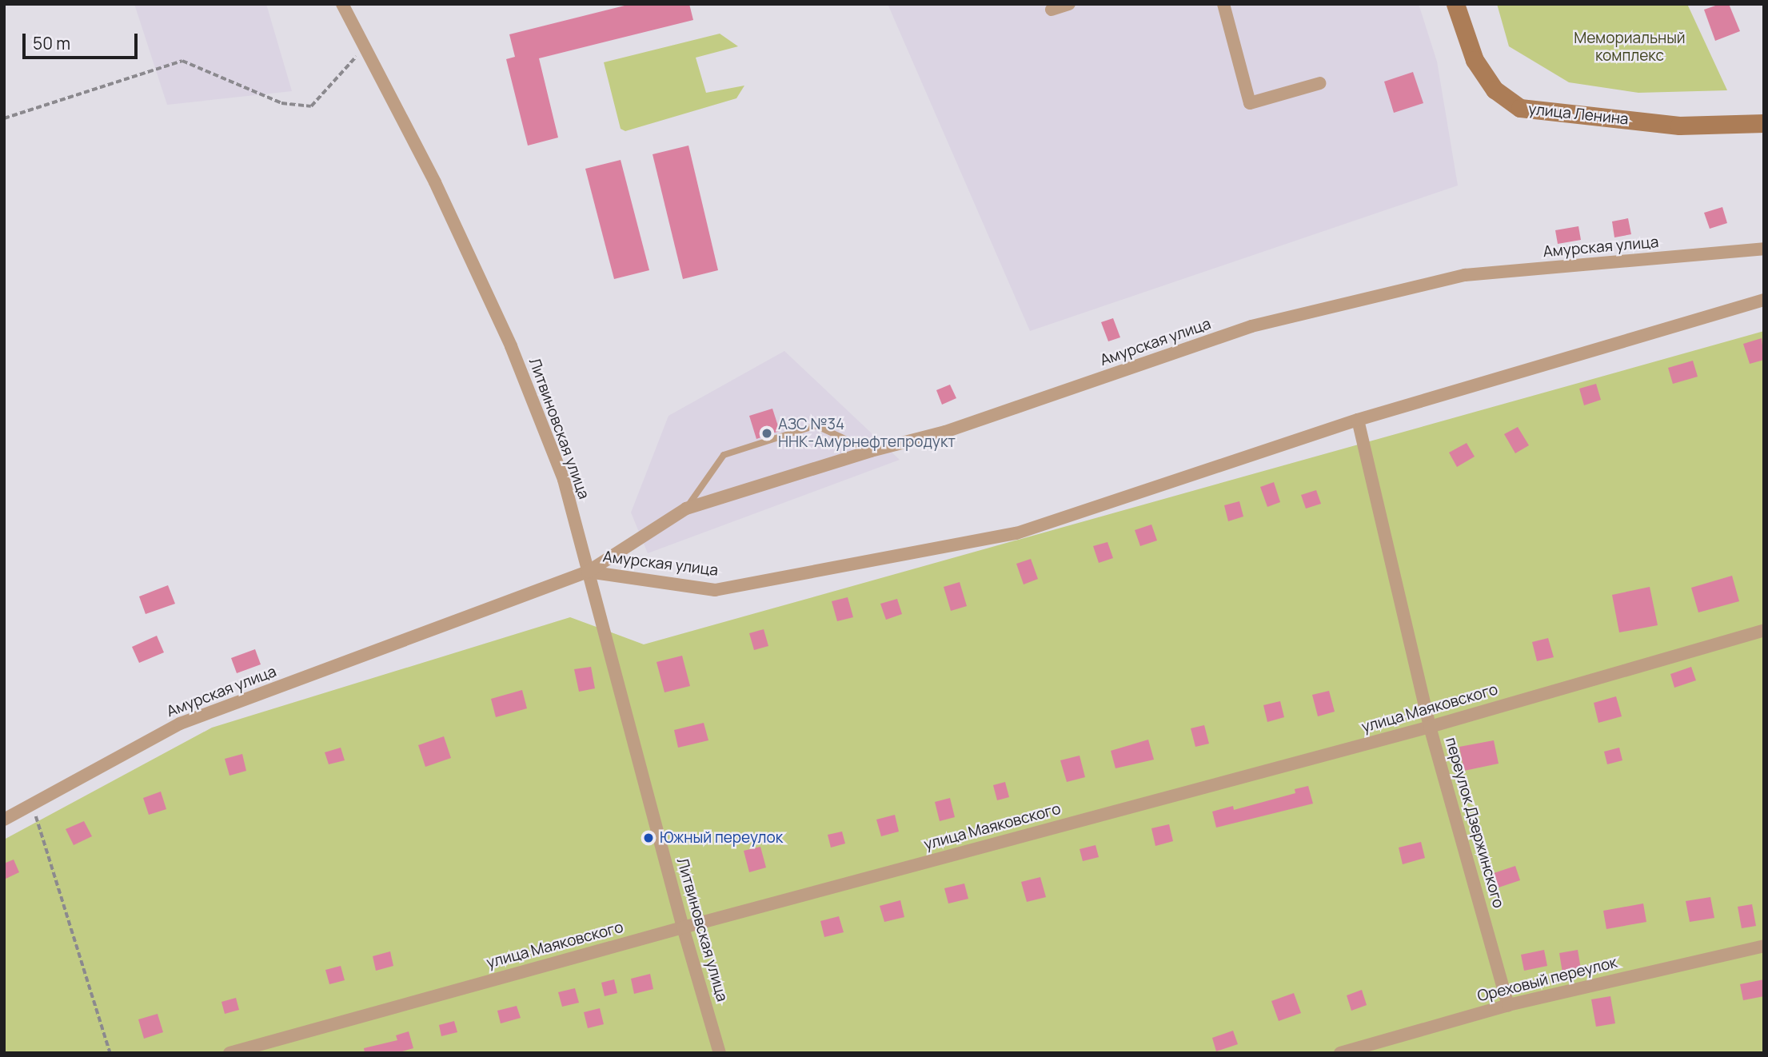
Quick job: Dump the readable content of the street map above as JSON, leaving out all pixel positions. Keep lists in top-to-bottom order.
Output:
{
  "streets": {
    "main road": ["улица Ленина"],
    "street": [
      "Амурская улица",
      "Литвиновская улица",
      "улица Маяковского",
      "переулок Дзержинского",
      "Ореховый переулок"
    ]
  },
  "crossings": [
    ["Амурская улица", "Литвиновская улица"],
    ["Амурская улица", "переулок Дзержинского"],
    ["Литвиновская улица", "улица Маяковского"],
    ["улица Маяковского", "переулок Дзержинского"],
    ["переулок Дзержинского", "Ореховый переулок"]
  ],
  "parks": ["Мемориальный комплекс"],
  "places": ["АЗС №34 ННК-Амурнефтепродукт", "Южный переулок"],
  "scale_bar": "50 m"
}
